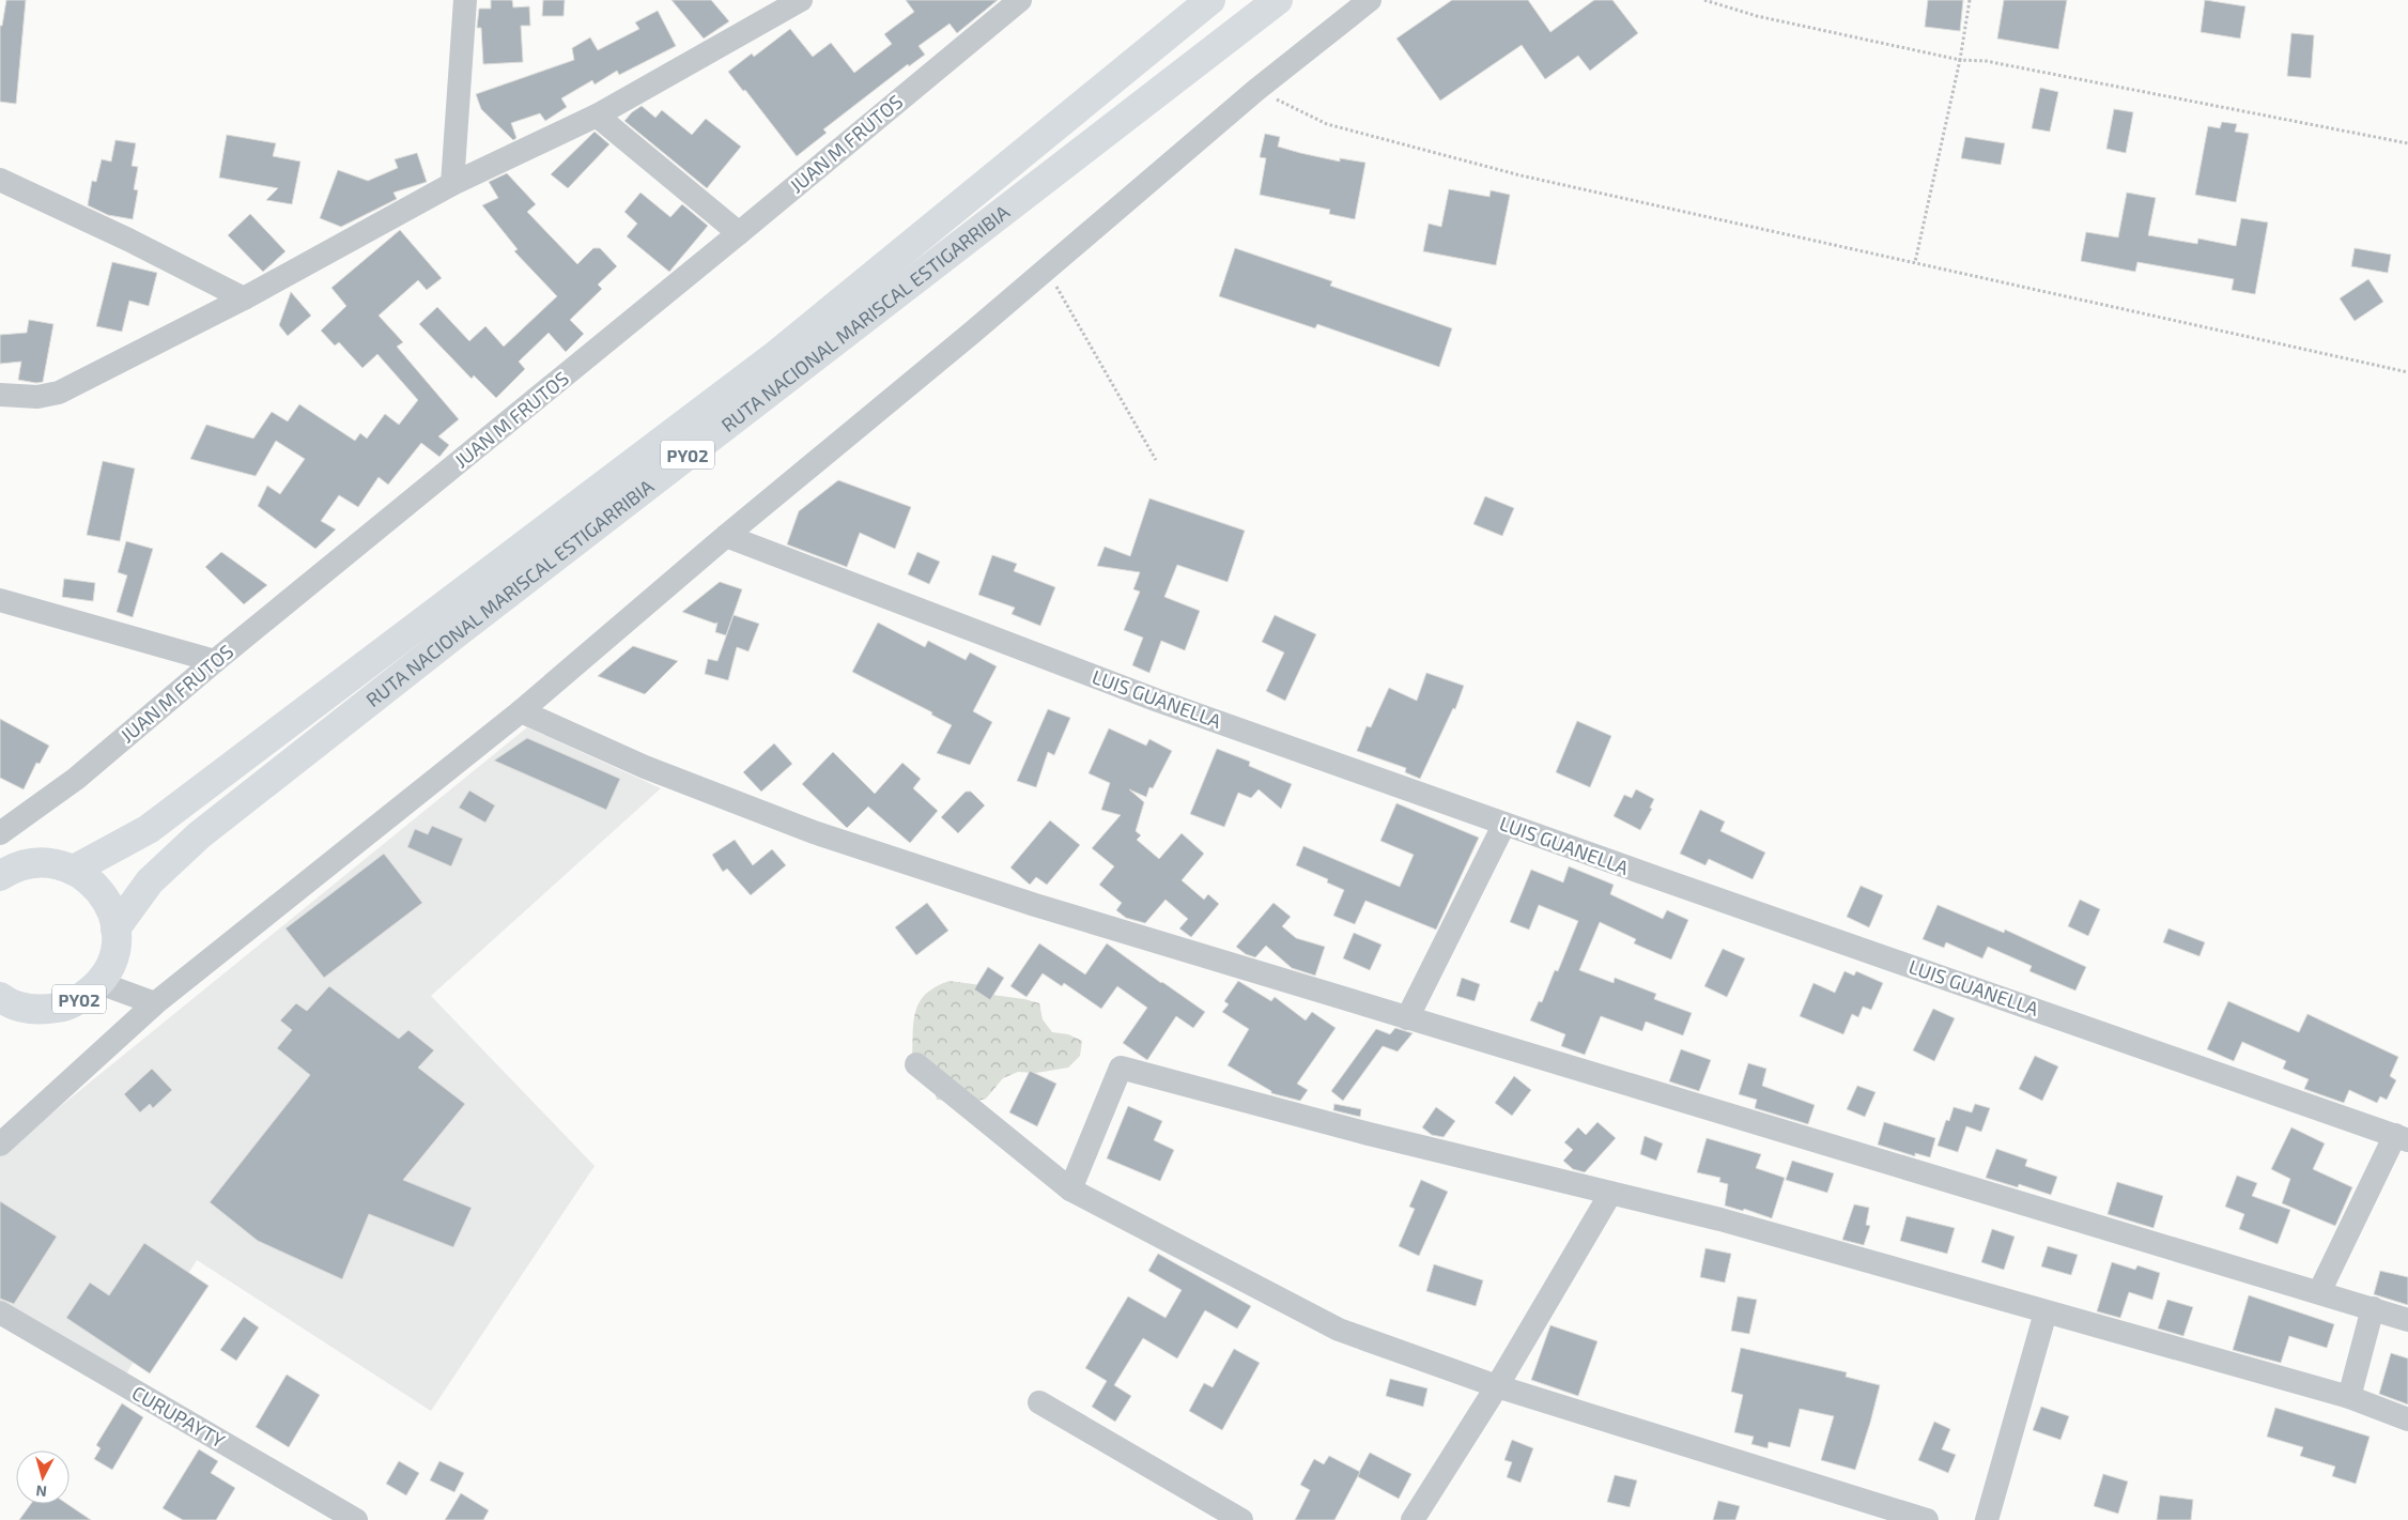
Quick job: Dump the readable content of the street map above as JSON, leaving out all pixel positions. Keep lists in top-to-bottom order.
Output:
{
  "streets": {
    "highway": ["RUTA NACIONAL MARISCAL ESTIGARRIBIA", "PY02"],
    "street": ["JUAN M FRUTOS", "LUIS GUANELLA", "CURUPAYTY"]
  },
  "crossings": [
    ["RUTA NACIONAL MARISCAL ESTIGARRIBIA", "PY02"]
  ],
  "north": "bottom"
}
